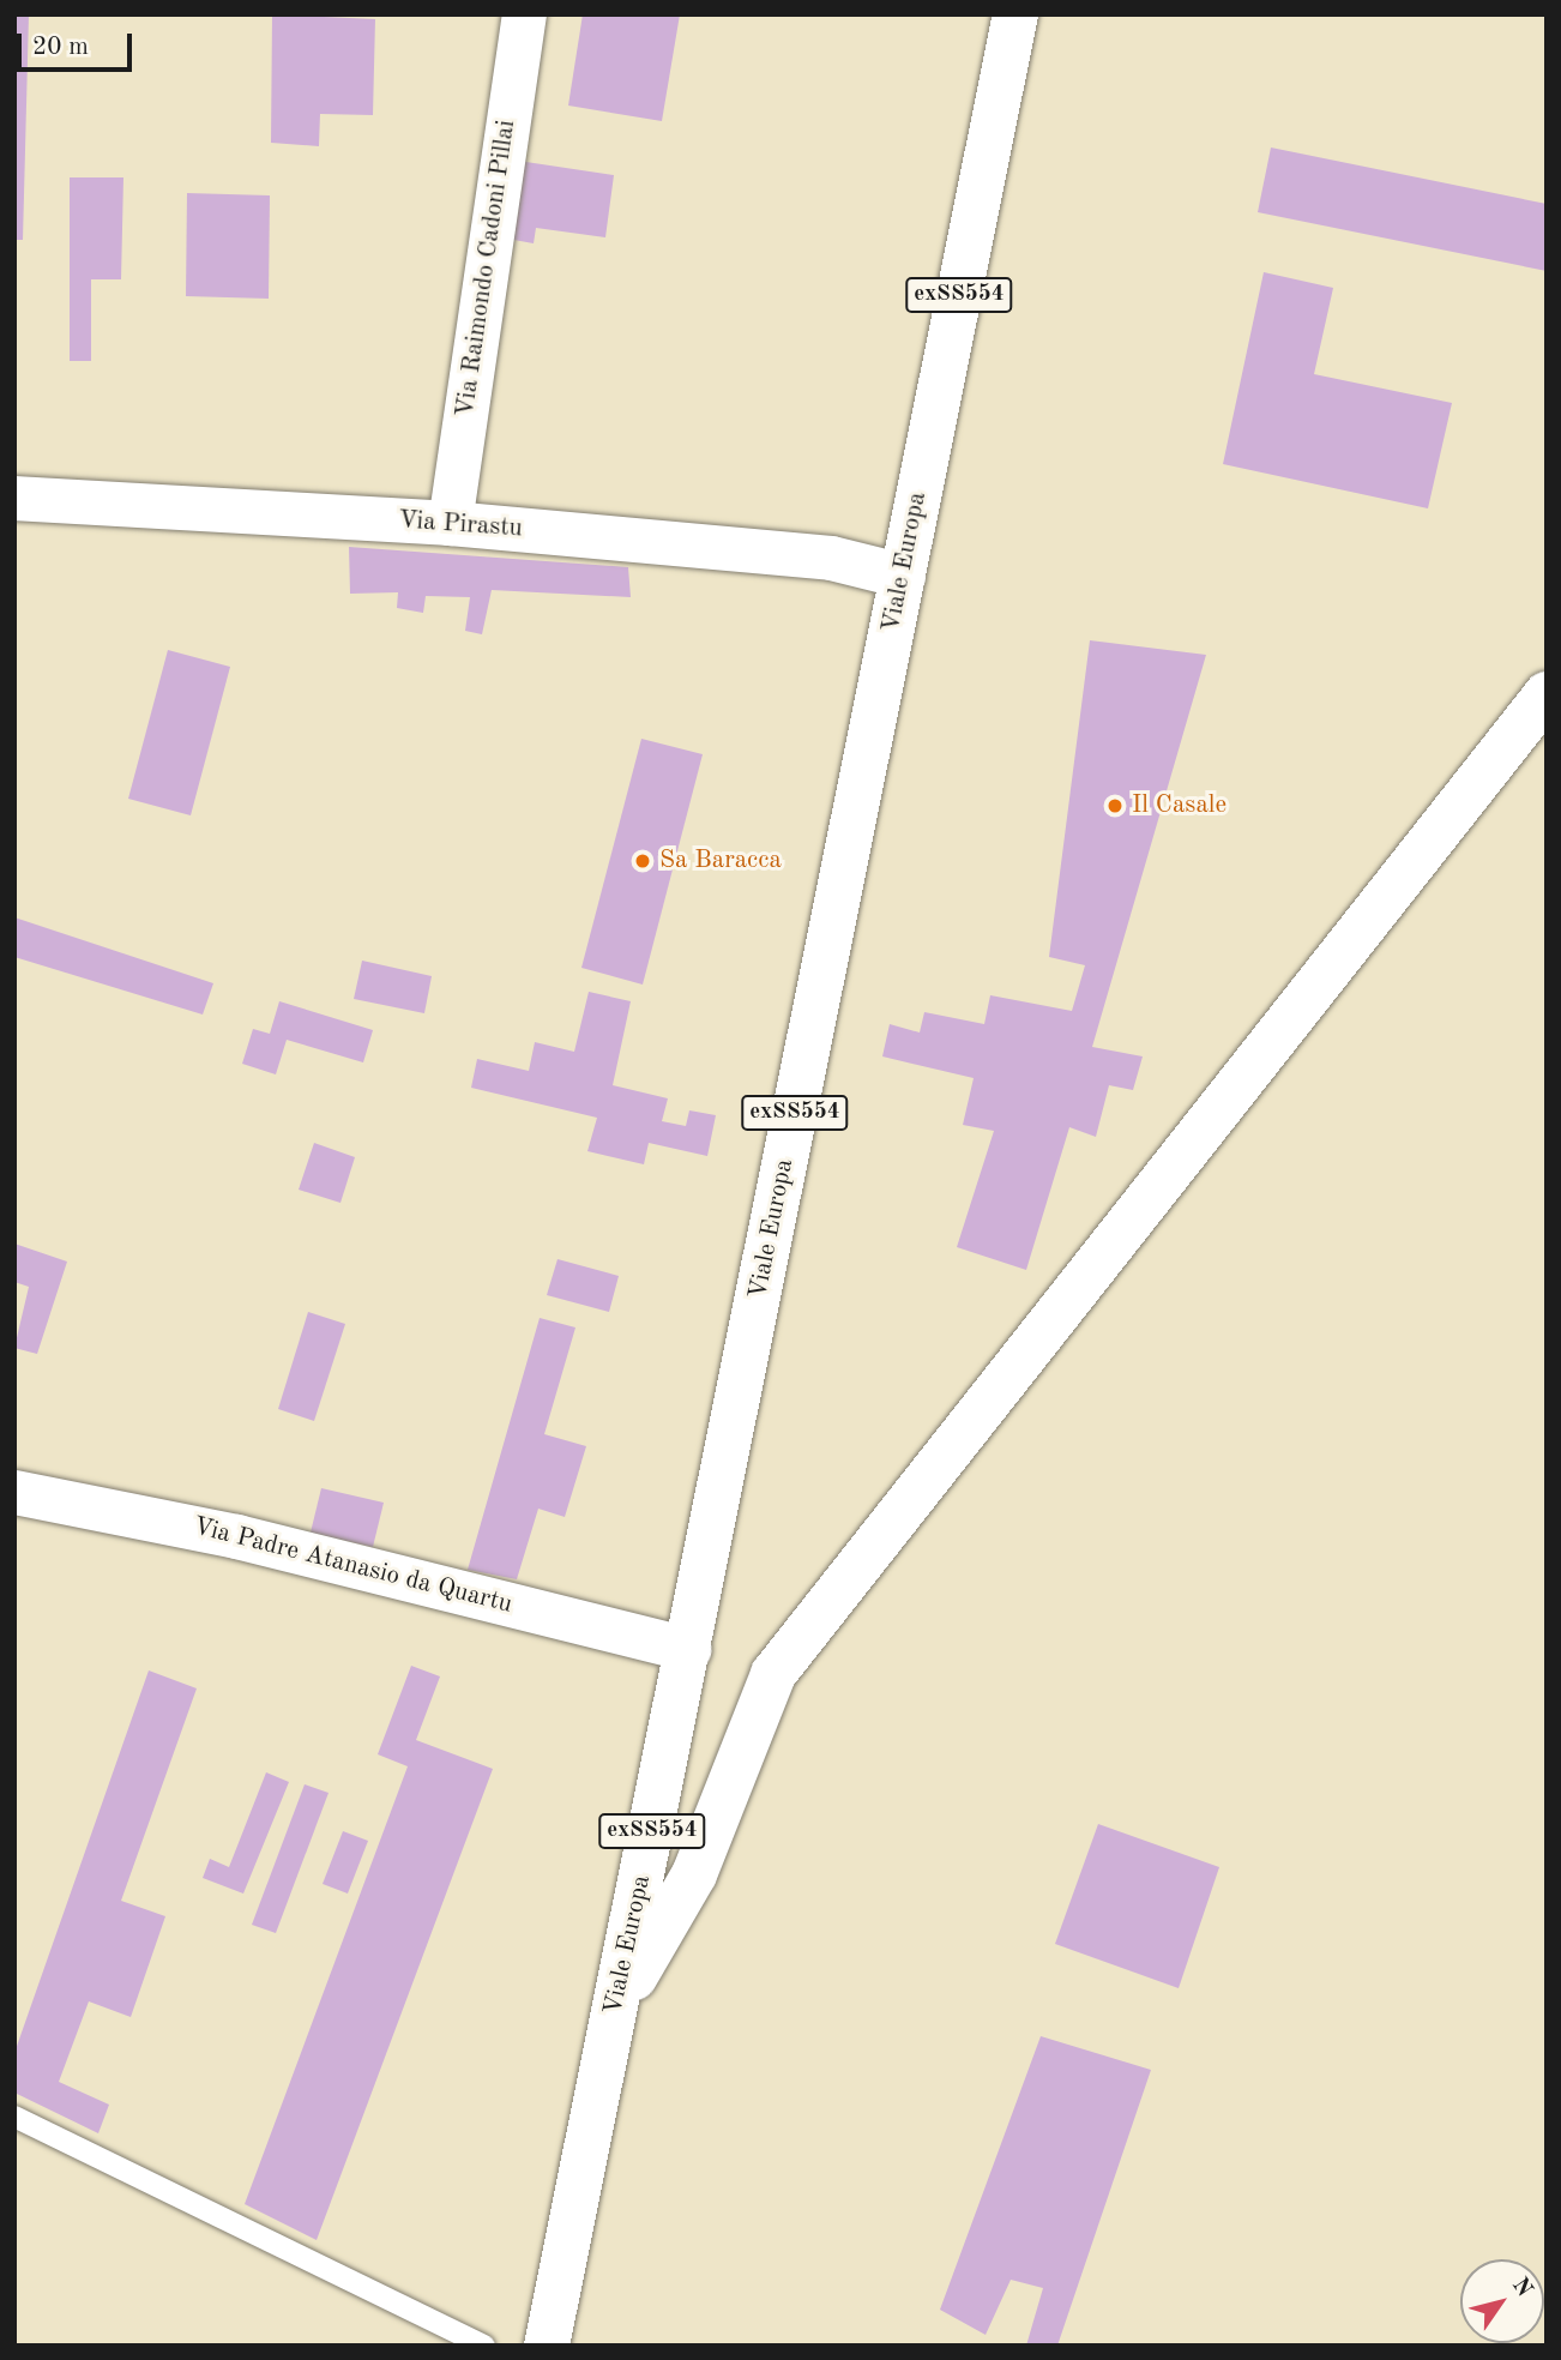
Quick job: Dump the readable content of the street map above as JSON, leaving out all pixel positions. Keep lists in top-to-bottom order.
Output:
{
  "streets": {
    "main road": ["exSS554", "Viale Europa"],
    "street": ["Via Raimondo Cadoni Pillai", "Via Pirastu", "Via Padre Atanasio da Quartu"]
  },
  "crossings": [
    ["Via Raimondo Cadoni Pillai", "Via Pirastu"],
    ["Via Pirastu", "Viale Europa"],
    ["Viale Europa", "Via Padre Atanasio da Quartu"]
  ],
  "places": ["Il Casale", "Sa Baracca"],
  "scale_bar": "20 m",
  "north": "top right"
}
